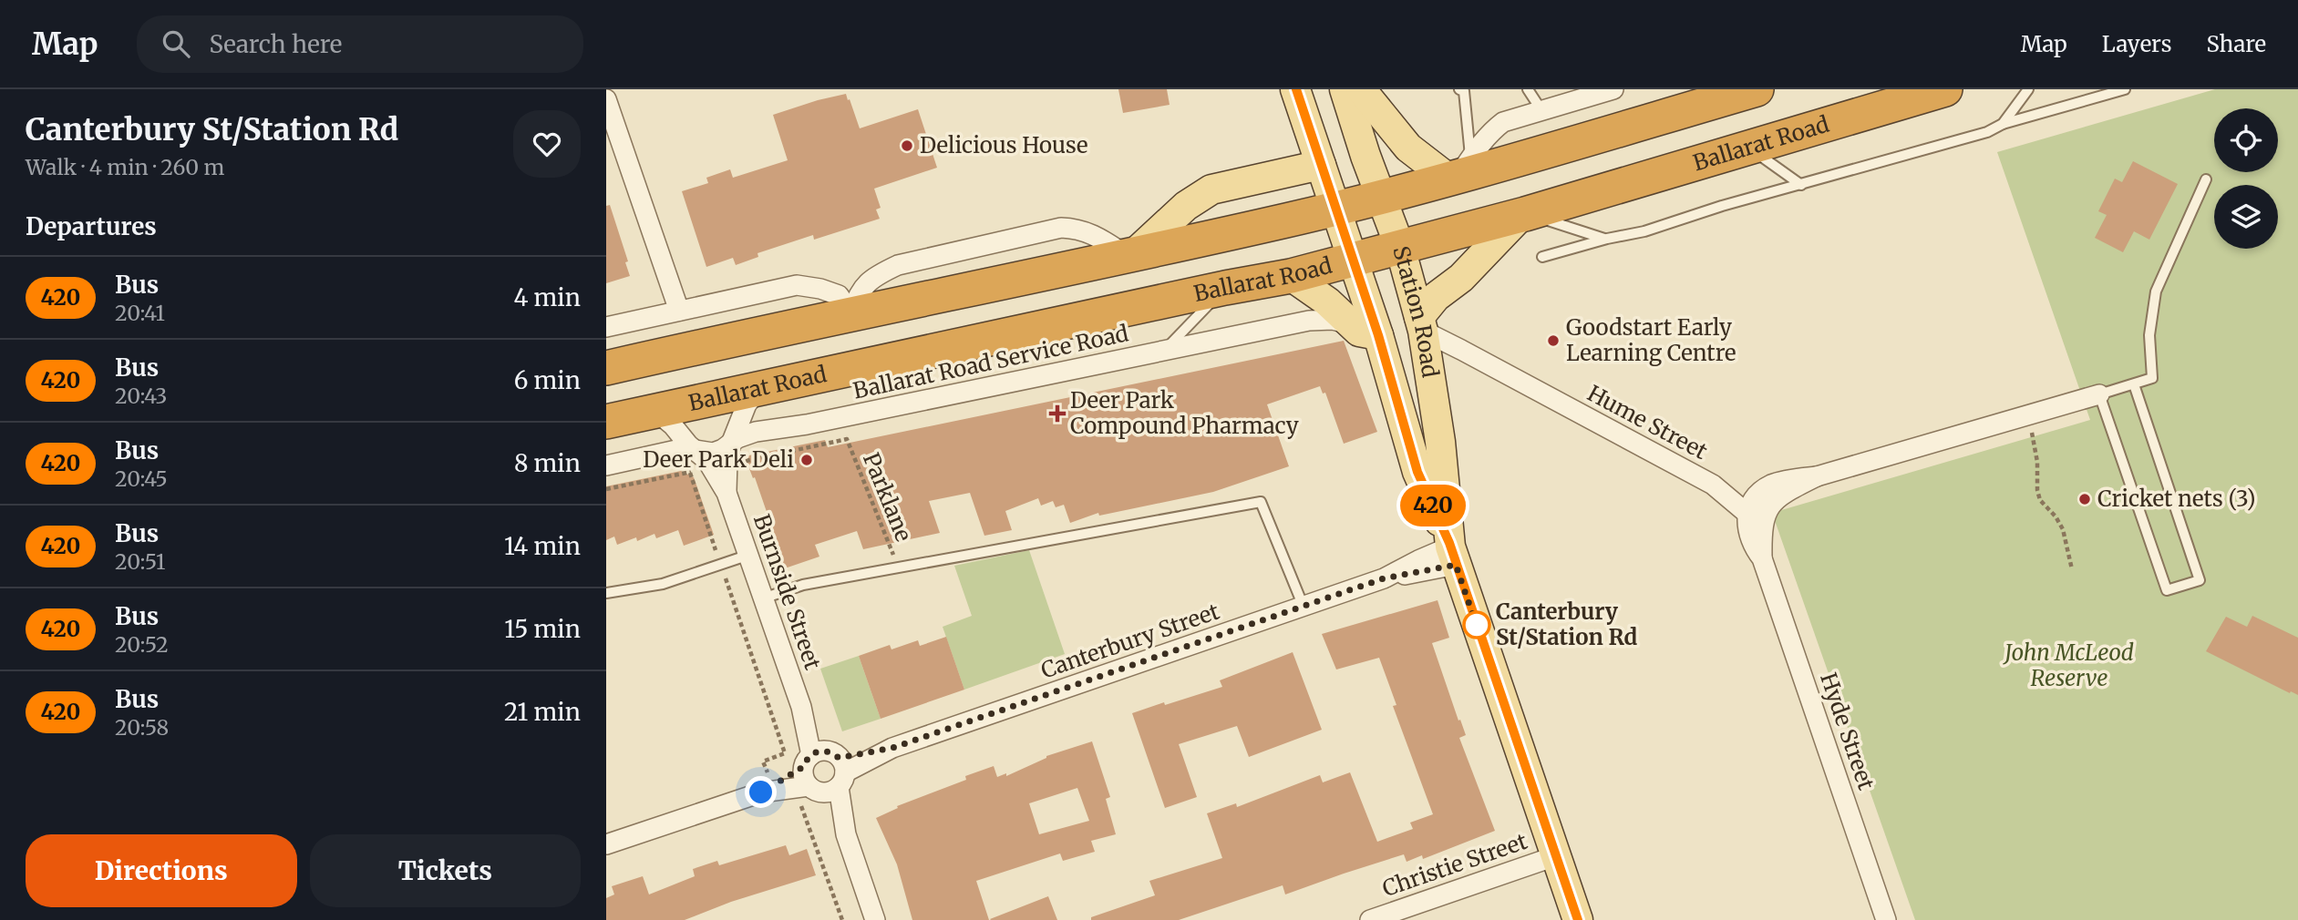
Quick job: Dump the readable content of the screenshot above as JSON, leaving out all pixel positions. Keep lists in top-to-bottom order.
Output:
{
  "streets": {
    "highway": ["Ballarat Road"],
    "main road": ["Station Road"],
    "street": [
      "Ballarat Road Service Road",
      "Hume Street",
      "Burnside Street",
      "Canterbury Street",
      "Hyde Street",
      "Christie Street"
    ],
    "path": ["Parklane"]
  },
  "crossings": [
    ["Ballarat Road", "Station Road"],
    ["Ballarat Road", "Burnside Street"],
    ["Station Road", "Ballarat Road Service Road"],
    ["Station Road", "Hume Street"],
    ["Station Road", "Canterbury Street"],
    ["Station Road", "Christie Street"],
    ["Ballarat Road Service Road", "Burnside Street"],
    ["Hume Street", "Hyde Street"],
    ["Burnside Street", "Canterbury Street"]
  ],
  "parks": ["John McLeod Reserve"],
  "places": {
    "other": [
      "Delicious House",
      "Goodstart Early Learning Centre",
      "Deer Park Deli",
      "Cricket nets (3)",
      "Canterbury St/Station Rd"
    ],
    "health": ["Deer Park Compound Pharmacy"]
  },
  "lines": ["bus line 420"],
  "page": {
    "header": "Map",
    "search": "Search here",
    "nav": ["Map", "Layers", "Share"],
    "heading": [
      ["Canterbury St/Station Rd", "Walk · 4 min · 260 m"],
      "Departures"
    ],
    "on_map": "420",
    "list": [
      {
        "mark": "420",
        "name": "Bus",
        "note": "20:41",
        "value": "4 min"
      },
      {
        "mark": "420",
        "name": "Bus",
        "note": "20:43",
        "value": "6 min"
      },
      {
        "mark": "420",
        "name": "Bus",
        "note": "20:45",
        "value": "8 min"
      },
      {
        "mark": "420",
        "name": "Bus",
        "note": "20:51",
        "value": "14 min"
      },
      {
        "mark": "420",
        "name": "Bus",
        "note": "20:52",
        "value": "15 min"
      },
      {
        "mark": "420",
        "name": "Bus",
        "note": "20:58",
        "value": "21 min"
      }
    ],
    "buttons": ["Directions", "Tickets"]
  }
}
